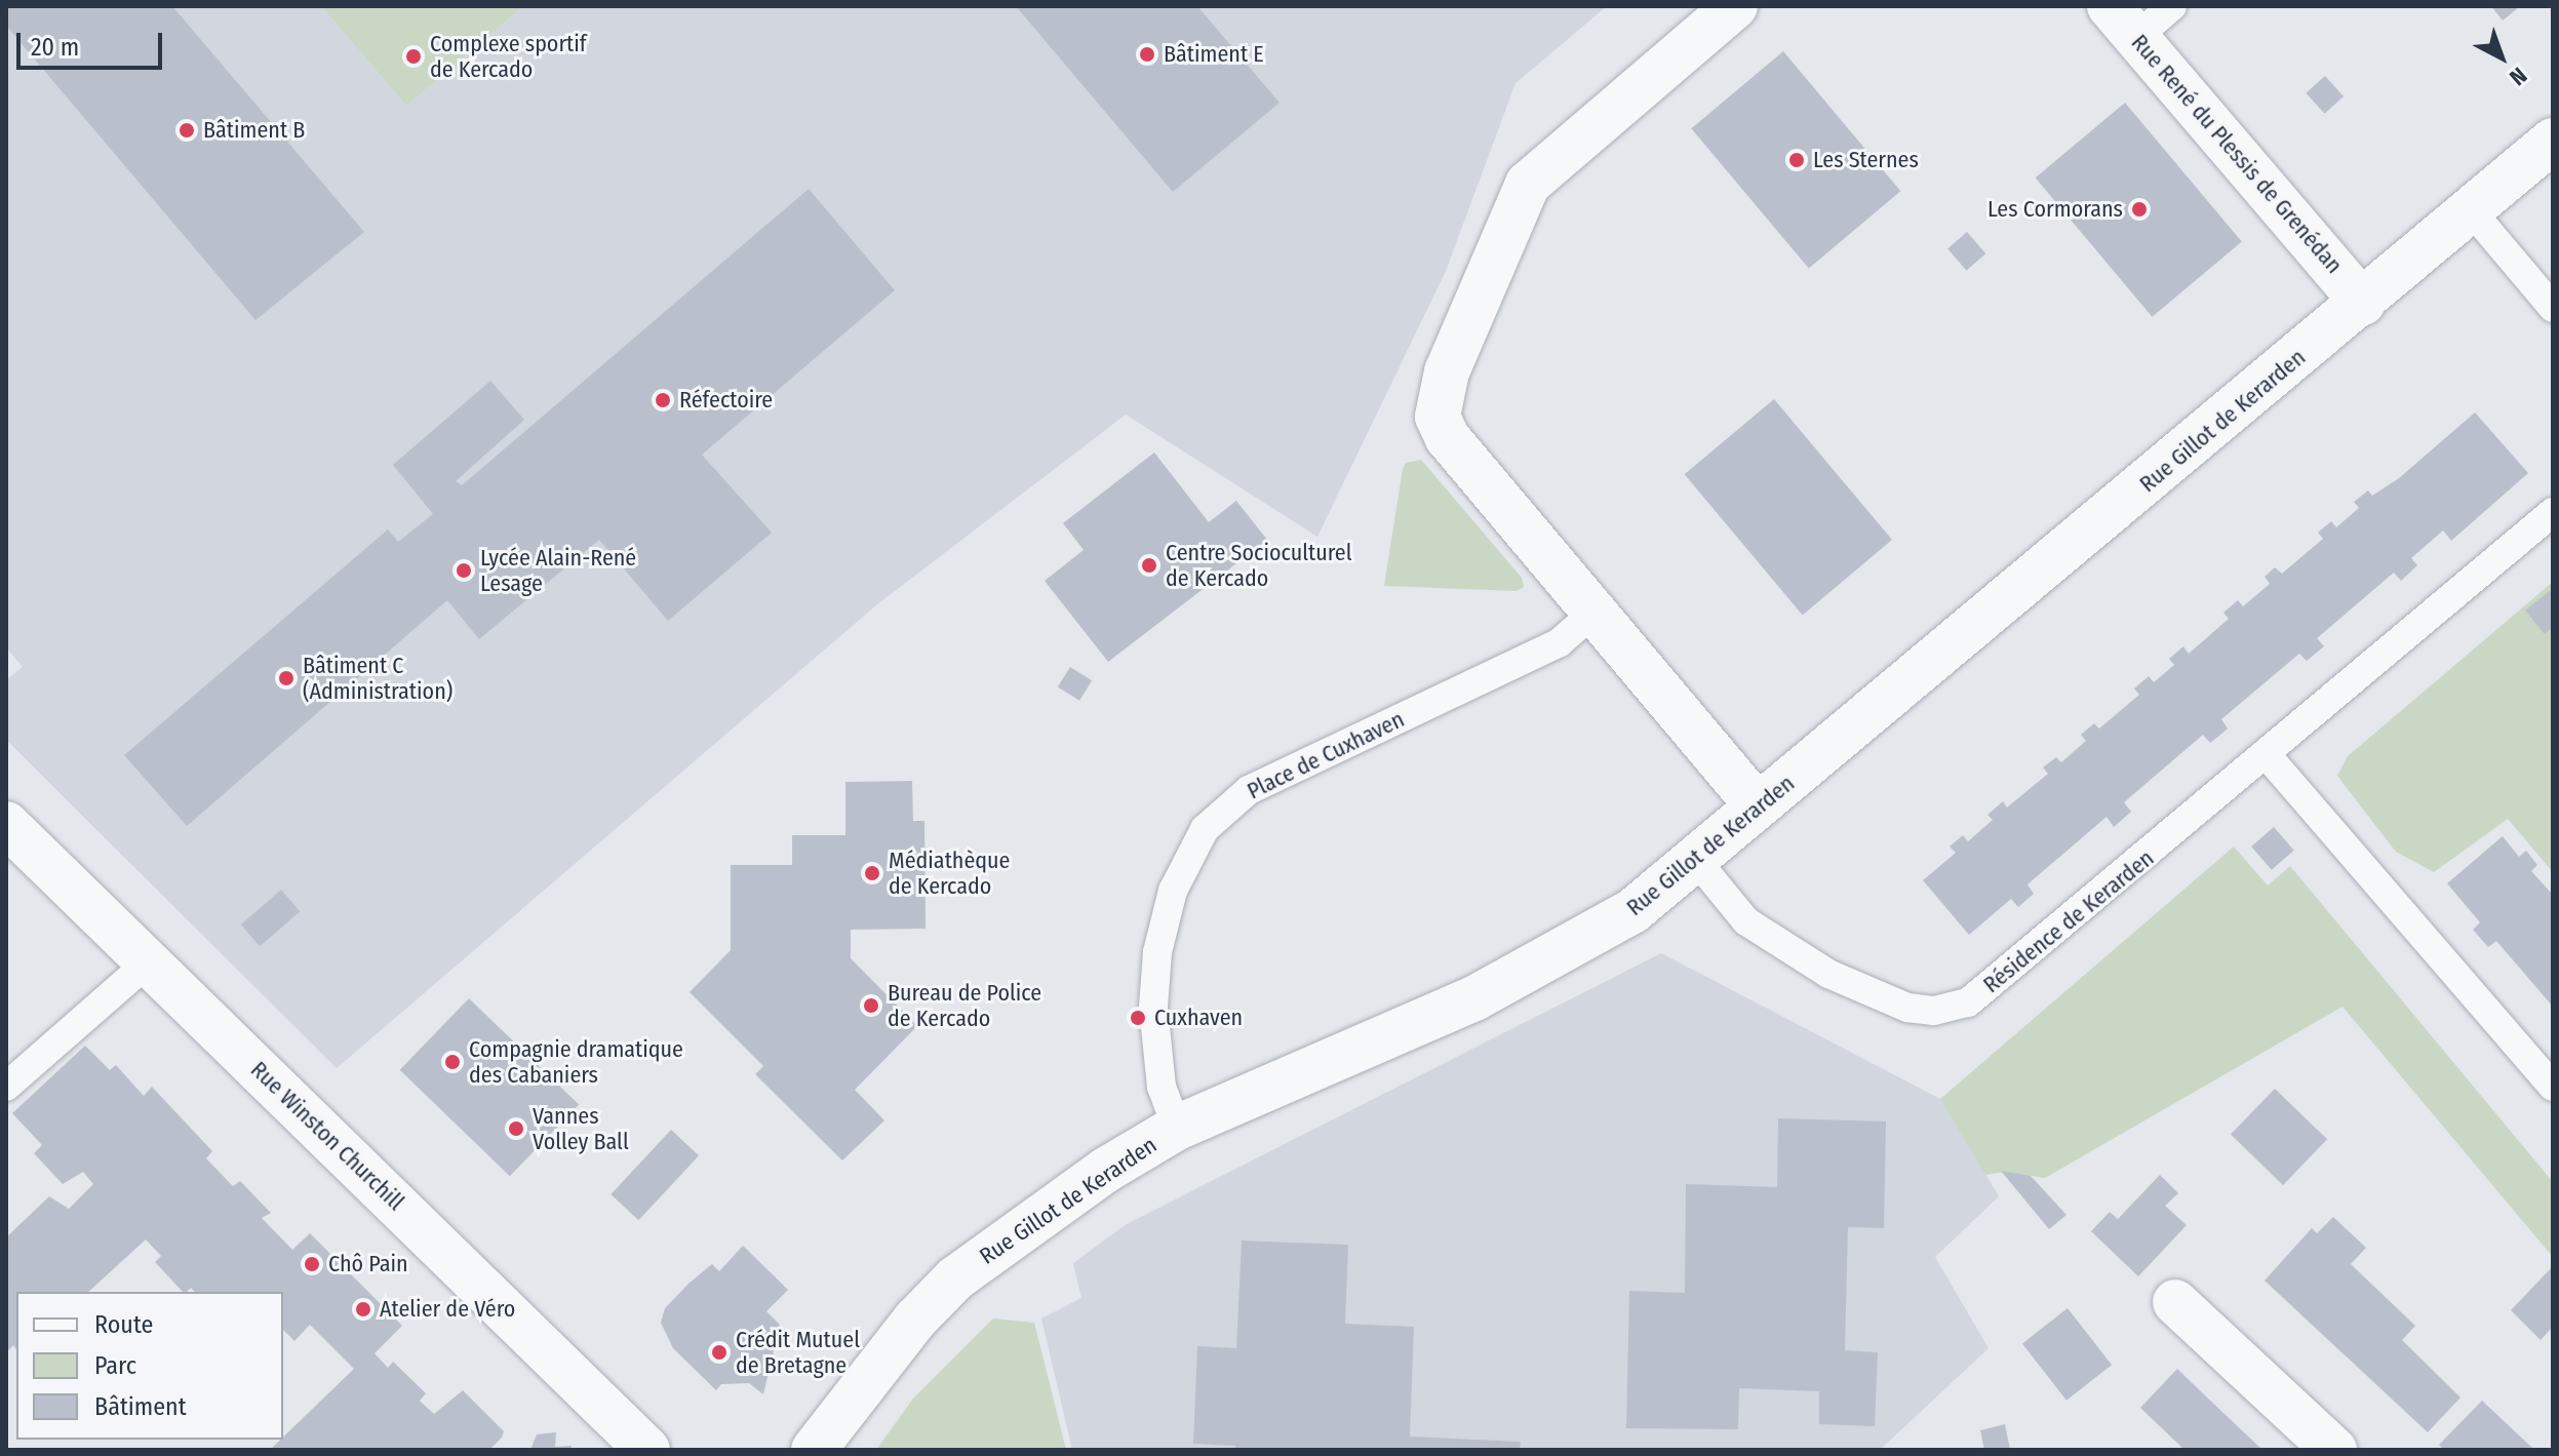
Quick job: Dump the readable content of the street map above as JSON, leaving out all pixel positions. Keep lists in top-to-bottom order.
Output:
{
  "streets": {
    "street": ["Rue René du Plessis de Grenédan", "Rue Gillot de Kerarden", "Rue Winston Churchill"],
    "lane": ["Place de Cuxhaven", "Résidence de Kerarden"]
  },
  "crossings": [
    ["Rue René du Plessis de Grenédan", "Rue Gillot de Kerarden"],
    ["Rue Gillot de Kerarden", "Place de Cuxhaven"],
    ["Rue Gillot de Kerarden", "Résidence de Kerarden"]
  ],
  "places": [
    "Bâtiment E",
    "Complexe sportif de Kercado",
    "Bâtiment B",
    "Les Sternes",
    "Les Cormorans",
    "Réfectoire",
    "Centre Socioculturel de Kercado",
    "Lycée Alain-René Lesage",
    "Bâtiment C (Administration)",
    "Médiathèque de Kercado",
    "Bureau de Police de Kercado",
    "Cuxhaven",
    "Compagnie dramatique des Cabaniers",
    "Vannes Volley Ball",
    "Chô Pain",
    "Atelier de Véro",
    "Crédit Mutuel de Bretagne"
  ],
  "legend": ["Route", "Parc", "Bâtiment"],
  "scale_bar": "20 m",
  "north": "bottom right"
}
